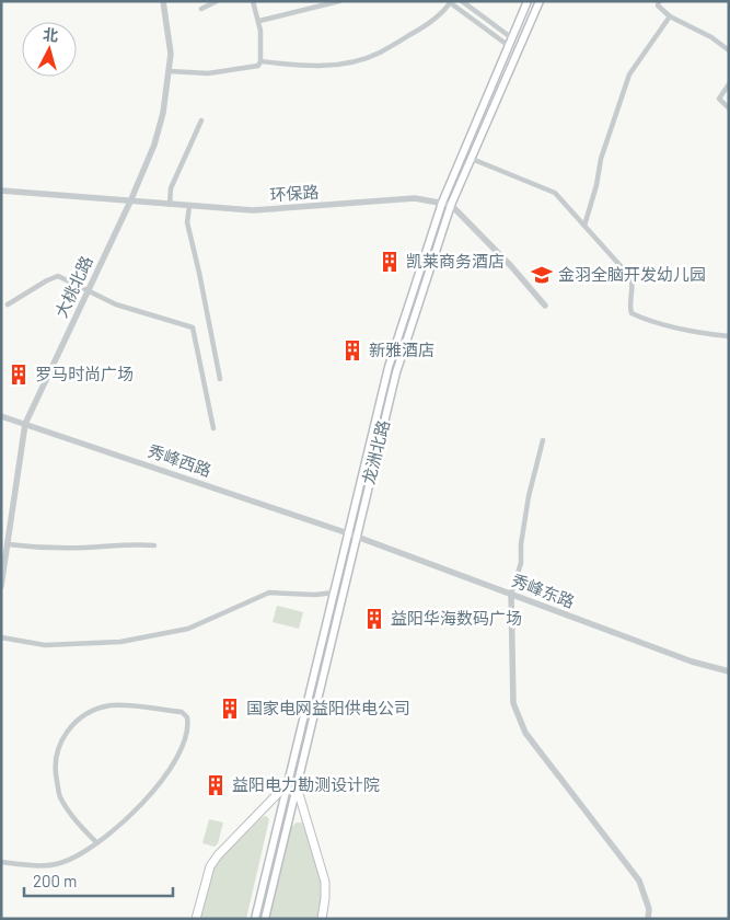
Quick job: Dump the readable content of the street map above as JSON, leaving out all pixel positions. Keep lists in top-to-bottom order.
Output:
{
  "streets": {
    "main road": ["龙洲北路"],
    "street": [
      "环保路",
      "大桃北路",
      "秀峰西路",
      "秀峰东路"
    ]
  },
  "crossings": [
    ["环保路", "大桃北路"],
    ["环保路", "龙洲北路"],
    ["大桃北路", "秀峰西路"],
    ["龙洲北路", "秀峰西路"],
    ["龙洲北路", "秀峰东路"],
    ["秀峰西路", "秀峰东路"]
  ],
  "places": {
    "building": [
      "凯莱商务酒店",
      "新雅酒店",
      "罗马时尚广场",
      "益阳华海数码广场",
      "国家电网益阳供电公司",
      "益阳电力勘测设计院"
    ],
    "school or university": ["金羽全脑开发幼儿园"]
  },
  "scale_bar": "200 m",
  "north": "top"
}
